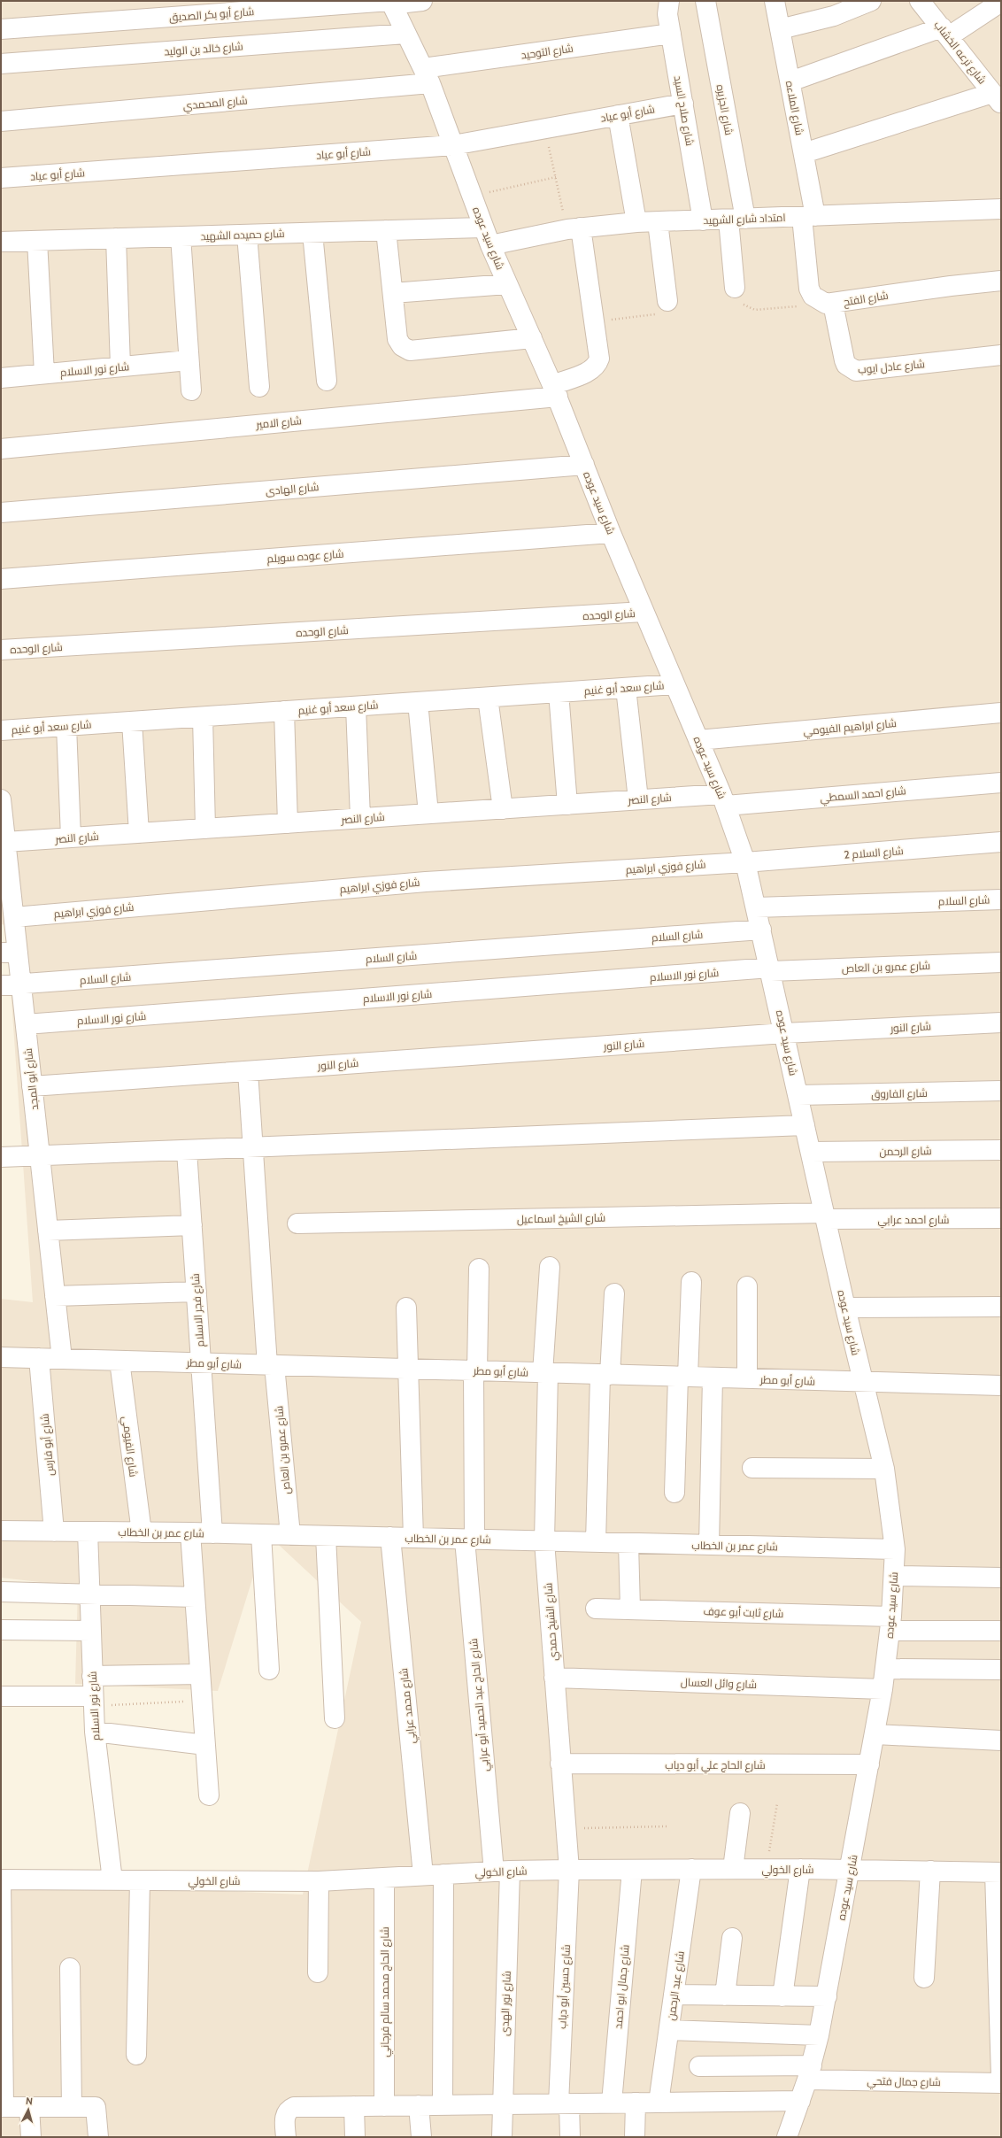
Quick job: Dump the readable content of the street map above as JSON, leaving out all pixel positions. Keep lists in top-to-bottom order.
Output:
{
  "streets": {
    "street": [
      "شارع أبو بكر الصديق",
      "شارع خالد بن الوليد",
      "شارع التوحيد",
      "شارع ترعه الخشاب",
      "شارع المحمدي",
      "شارع الملاءه",
      "شارع الجزيره",
      "شارع صلاح السيد",
      "شارع أبو عياد",
      "امتداد شارع الشهيد",
      "شارع حميده الشهيد",
      "شارع سيد عوده",
      "شارع الفتح",
      "شارع عادل ايوب",
      "شارع نور الاسلام",
      "شارع الامير",
      "شارع الهادى",
      "شارع عوده سويلم",
      "شارع الوحده",
      "شارع سعد أبو غنيم",
      "شارع ابراهيم الفيومي",
      "شارع احمد السمطي",
      "شارع النصر",
      "شارع السلام 2",
      "شارع فوزي ابراهيم",
      "شارع السلام",
      "شارع عمرو بن العاص",
      "شارع النور",
      "شارع أبو المجد",
      "شارع الفاروق",
      "شارع الرحمن",
      "شارع الشيخ اسماعيل",
      "شارع احمد عرابي",
      "شارع فجر الاسلام",
      "شارع أبو مطر",
      "شارع أبو فارس",
      "شارع الفيومي",
      "شارع عمر بن الخطاب",
      "شارع ثابت أبو عوف",
      "شارع الشيخ حمدي",
      "شارع وائل العسال",
      "شارع الحاج عبد الحميد أبو عرابي",
      "شارع محمد عرابي",
      "شارع الحاج علي أبو دياب",
      "شارع الخولي",
      "شارع عبد الرحمن",
      "شارع حسين أبو دياب",
      "شارع جمال ابو احمد",
      "شارع الحاج محمد سالم فرجاني",
      "شارع نور الهدى",
      "شارع جمال فتحي"
    ]
  },
  "crossings": [
    ["شارع أبو بكر الصديق", "شارع سيد عوده"],
    ["شارع خالد بن الوليد", "شارع سيد عوده"],
    ["شارع التوحيد", "شارع المحمدي"],
    ["شارع التوحيد", "شارع صلاح السيد"],
    ["شارع التوحيد", "شارع سيد عوده"],
    ["شارع المحمدي", "شارع سيد عوده"],
    ["شارع الملاءه", "امتداد شارع الشهيد"],
    ["شارع الجزيره", "امتداد شارع الشهيد"],
    ["شارع صلاح السيد", "شارع أبو عياد"],
    ["شارع صلاح السيد", "امتداد شارع الشهيد"],
    ["شارع أبو عياد", "شارع سيد عوده"],
    ["امتداد شارع الشهيد", "شارع حميده الشهيد"],
    ["امتداد شارع الشهيد", "شارع سيد عوده"],
    ["امتداد شارع الشهيد", "شارع الامير"],
    ["شارع حميده الشهيد", "شارع سيد عوده"],
    ["شارع سيد عوده", "شارع نور الاسلام"],
    ["شارع سيد عوده", "شارع الامير"],
    ["شارع سيد عوده", "شارع الهادى"],
    ["شارع سيد عوده", "شارع عوده سويلم"],
    ["شارع سيد عوده", "شارع الوحده"],
    ["شارع سيد عوده", "شارع سعد أبو غنيم"],
    ["شارع سيد عوده", "شارع ابراهيم الفيومي"],
    ["شارع سيد عوده", "شارع احمد السمطي"],
    ["شارع سيد عوده", "شارع النصر"],
    ["شارع سيد عوده", "شارع السلام 2"],
    ["شارع سيد عوده", "شارع فوزي ابراهيم"],
    ["شارع سيد عوده", "شارع السلام"],
    ["شارع سيد عوده", "شارع عمرو بن العاص"],
    ["شارع سيد عوده", "شارع النور"],
    ["شارع سيد عوده", "شارع الفاروق"],
    ["شارع سيد عوده", "شارع الرحمن"],
    ["شارع سيد عوده", "شارع الشيخ اسماعيل"],
    ["شارع سيد عوده", "شارع احمد عرابي"],
    ["شارع سيد عوده", "شارع أبو مطر"],
    ["شارع سيد عوده", "شارع عمر بن الخطاب"],
    ["شارع سيد عوده", "شارع ثابت أبو عوف"],
    ["شارع سيد عوده", "شارع وائل العسال"],
    ["شارع سيد عوده", "شارع الحاج علي أبو دياب"],
    ["شارع سيد عوده", "شارع الخولي"],
    ["شارع سيد عوده", "شارع جمال فتحي"],
    ["شارع الفتح", "شارع عادل ايوب"],
    ["شارع نور الاسلام", "شارع عمرو بن العاص"],
    ["شارع نور الاسلام", "شارع أبو المجد"],
    ["شارع نور الاسلام", "شارع عمر بن الخطاب"],
    ["شارع نور الاسلام", "شارع الخولي"],
    ["شارع احمد السمطي", "شارع النصر"],
    ["شارع النصر", "شارع أبو المجد"],
    ["شارع السلام 2", "شارع فوزي ابراهيم"],
    ["شارع فوزي ابراهيم", "شارع أبو المجد"],
    ["شارع السلام", "شارع أبو المجد"],
    ["شارع عمرو بن العاص", "شارع أبو مطر"],
    ["شارع عمرو بن العاص", "شارع عمر بن الخطاب"],
    ["شارع النور", "شارع أبو المجد"],
    ["شارع أبو المجد", "شارع أبو مطر"],
    ["شارع الشيخ اسماعيل", "شارع احمد عرابي"],
    ["شارع فجر الاسلام", "شارع أبو مطر"],
    ["شارع فجر الاسلام", "شارع عمر بن الخطاب"],
    ["شارع أبو مطر", "شارع أبو فارس"],
    ["شارع أبو مطر", "شارع الفيومي"],
    ["شارع أبو مطر", "شارع الشيخ حمدي"],
    ["شارع أبو مطر", "شارع الحاج عبد الحميد أبو عرابي"],
    ["شارع أبو فارس", "شارع عمر بن الخطاب"],
    ["شارع الفيومي", "شارع عمر بن الخطاب"],
    ["شارع عمر بن الخطاب", "شارع الشيخ حمدي"],
    ["شارع عمر بن الخطاب", "شارع الحاج عبد الحميد أبو عرابي"],
    ["شارع عمر بن الخطاب", "شارع محمد عرابي"],
    ["شارع الشيخ حمدي", "شارع وائل العسال"],
    ["شارع الشيخ حمدي", "شارع الحاج علي أبو دياب"],
    ["شارع الشيخ حمدي", "شارع الخولي"],
    ["شارع الشيخ حمدي", "شارع حسين أبو دياب"],
    ["شارع الحاج عبد الحميد أبو عرابي", "شارع الخولي"],
    ["شارع الحاج عبد الحميد أبو عرابي", "شارع نور الهدى"],
    ["شارع محمد عرابي", "شارع الخولي"],
    ["شارع الخولي", "شارع عبد الرحمن"],
    ["شارع الخولي", "شارع حسين أبو دياب"],
    ["شارع الخولي", "شارع جمال ابو احمد"],
    ["شارع الخولي", "شارع الحاج محمد سالم فرجاني"],
    ["شارع الخولي", "شارع نور الهدى"]
  ],
  "north": "top"
}
